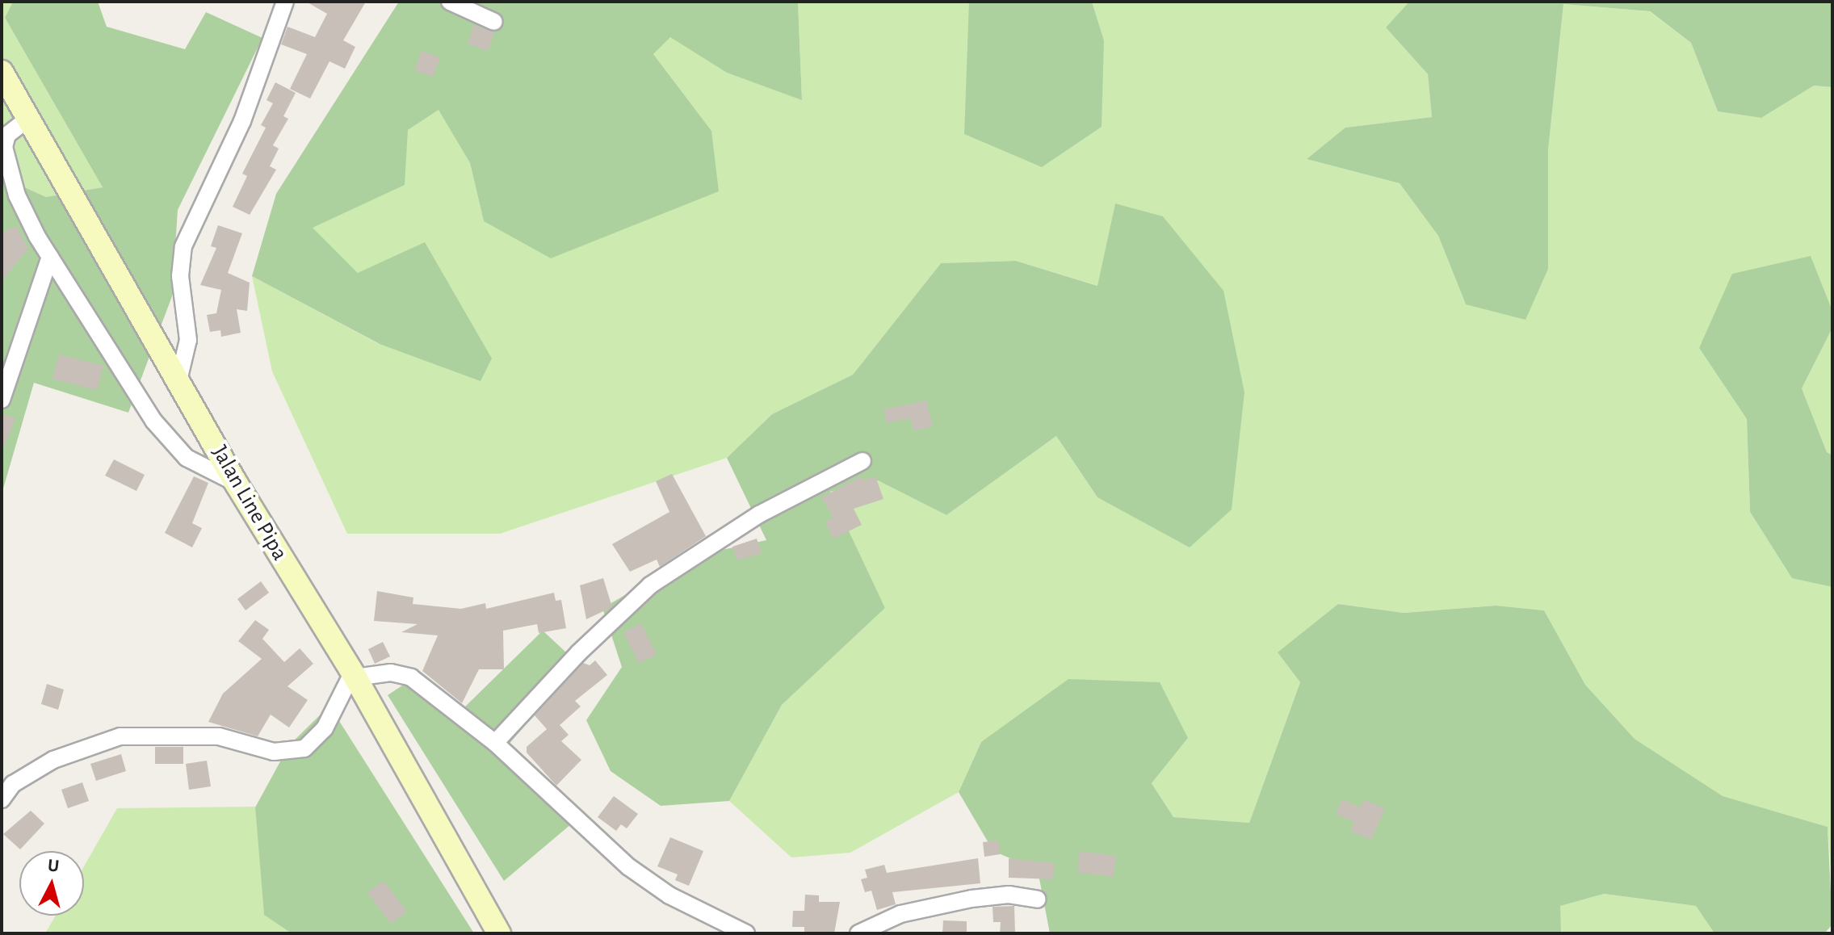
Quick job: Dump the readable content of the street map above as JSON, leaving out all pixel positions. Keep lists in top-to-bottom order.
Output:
{
  "streets": {
    "main road": ["Jalan Line Pipa"]
  },
  "north": "top"
}
